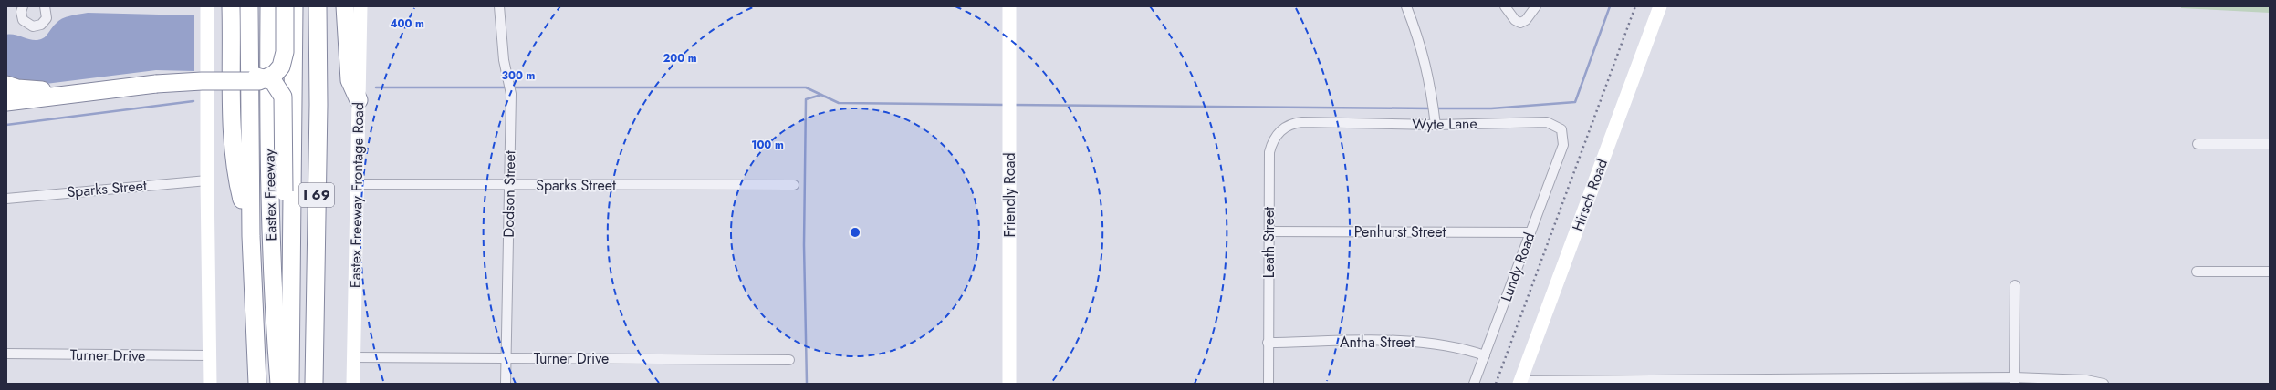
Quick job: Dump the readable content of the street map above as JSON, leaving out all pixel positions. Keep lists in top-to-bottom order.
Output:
{
  "streets": {
    "highway": ["Eastex Freeway", "I 69"],
    "main road": ["Eastex Freeway Frontage Road", "Friendly Road", "Hirsch Road"],
    "street": [
      "Wyte Lane",
      "Sparks Street",
      "Dodson Street",
      "Penhurst Street",
      "Leath Street",
      "Lundy Road",
      "Antha Street",
      "Turner Drive"
    ]
  },
  "crossings": [
    ["Wyte Lane", "Leath Street"],
    ["Wyte Lane", "Lundy Road"],
    ["Sparks Street", "Dodson Street"],
    ["Sparks Street", "Eastex Freeway Frontage Road"],
    ["Dodson Street", "Turner Drive"],
    ["Eastex Freeway Frontage Road", "Turner Drive"],
    ["Penhurst Street", "Leath Street"],
    ["Penhurst Street", "Lundy Road"],
    ["Leath Street", "Antha Street"],
    ["Lundy Road", "Antha Street"]
  ],
  "rings": [
    "400 m",
    "200 m",
    "300 m",
    "100 m"
  ]
}
